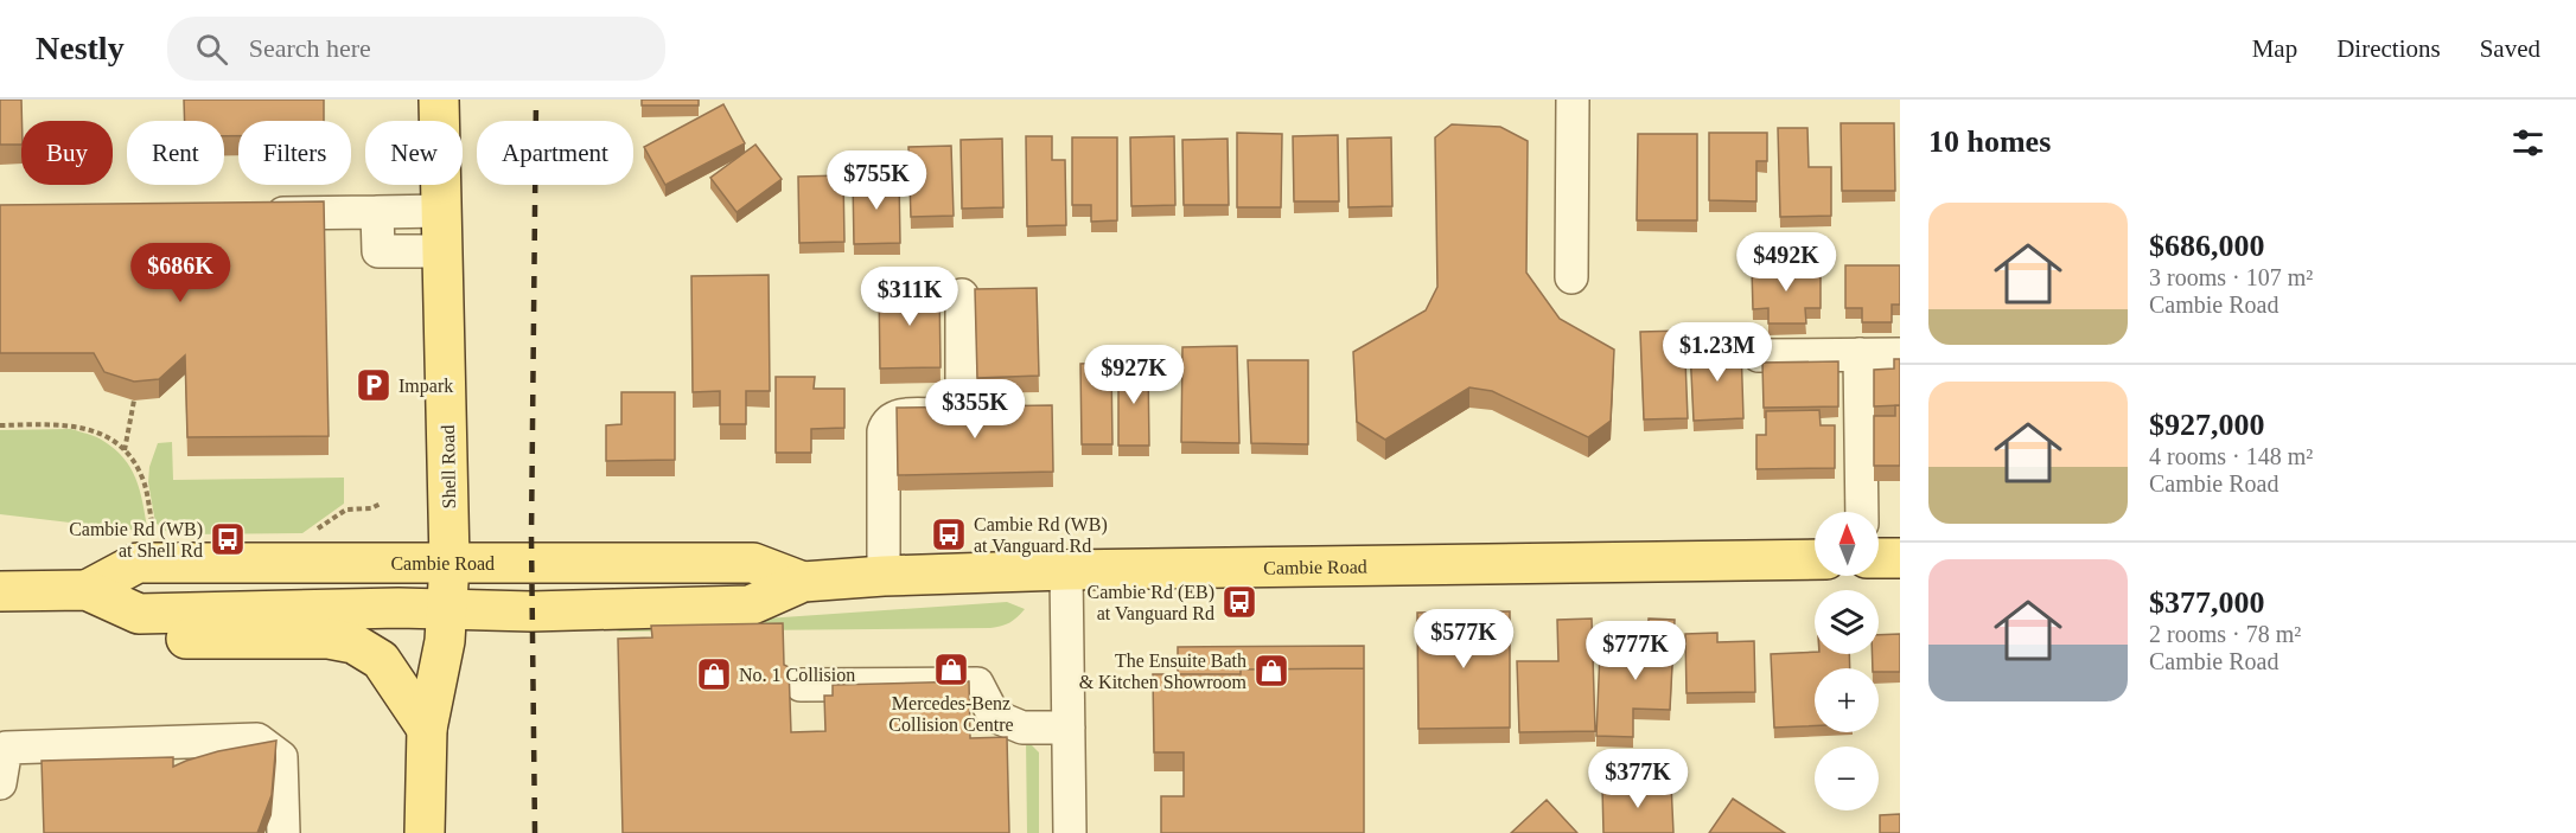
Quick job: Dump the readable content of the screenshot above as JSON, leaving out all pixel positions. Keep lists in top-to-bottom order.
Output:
{
  "streets": {
    "main road": ["Shell Road", "Cambie Road"]
  },
  "crossings": [
    ["Shell Road", "Cambie Road"]
  ],
  "places": {
    "parking": ["Impark"],
    "bus stop": ["Cambie Rd (WB) at Vanguard Rd", "Cambie Rd (WB) at Shell Rd", "Cambie Rd (EB) at Vanguard Rd"],
    "shop": ["Mercedes-Benz Collision Centre", "The Ensuite Bath & Kitchen Showroom", "No. 1 Collision"]
  },
  "north": "top",
  "page": {
    "header": "Nestly",
    "search": "Search here",
    "nav": ["Map", "Directions", "Saved"],
    "heading": "10 homes",
    "chip": [
      "Buy",
      "Rent",
      "Filters",
      "New",
      "Apartment"
    ],
    "price": [
      "$755K",
      "$492K",
      "$686K",
      "$311K",
      "$1.23M",
      "$927K",
      "$355K",
      "$577K",
      "$777K",
      "$377K"
    ],
    "list": [
      {
        "name": "$686,000",
        "note": "3 rooms · 107 m² · Cambie Road"
      },
      {
        "name": "$927,000",
        "note": "4 rooms · 148 m² · Cambie Road"
      },
      {
        "name": "$377,000",
        "note": "2 rooms · 78 m² · Cambie Road"
      }
    ],
    "map_buttons": ["+", "−"]
  }
}
